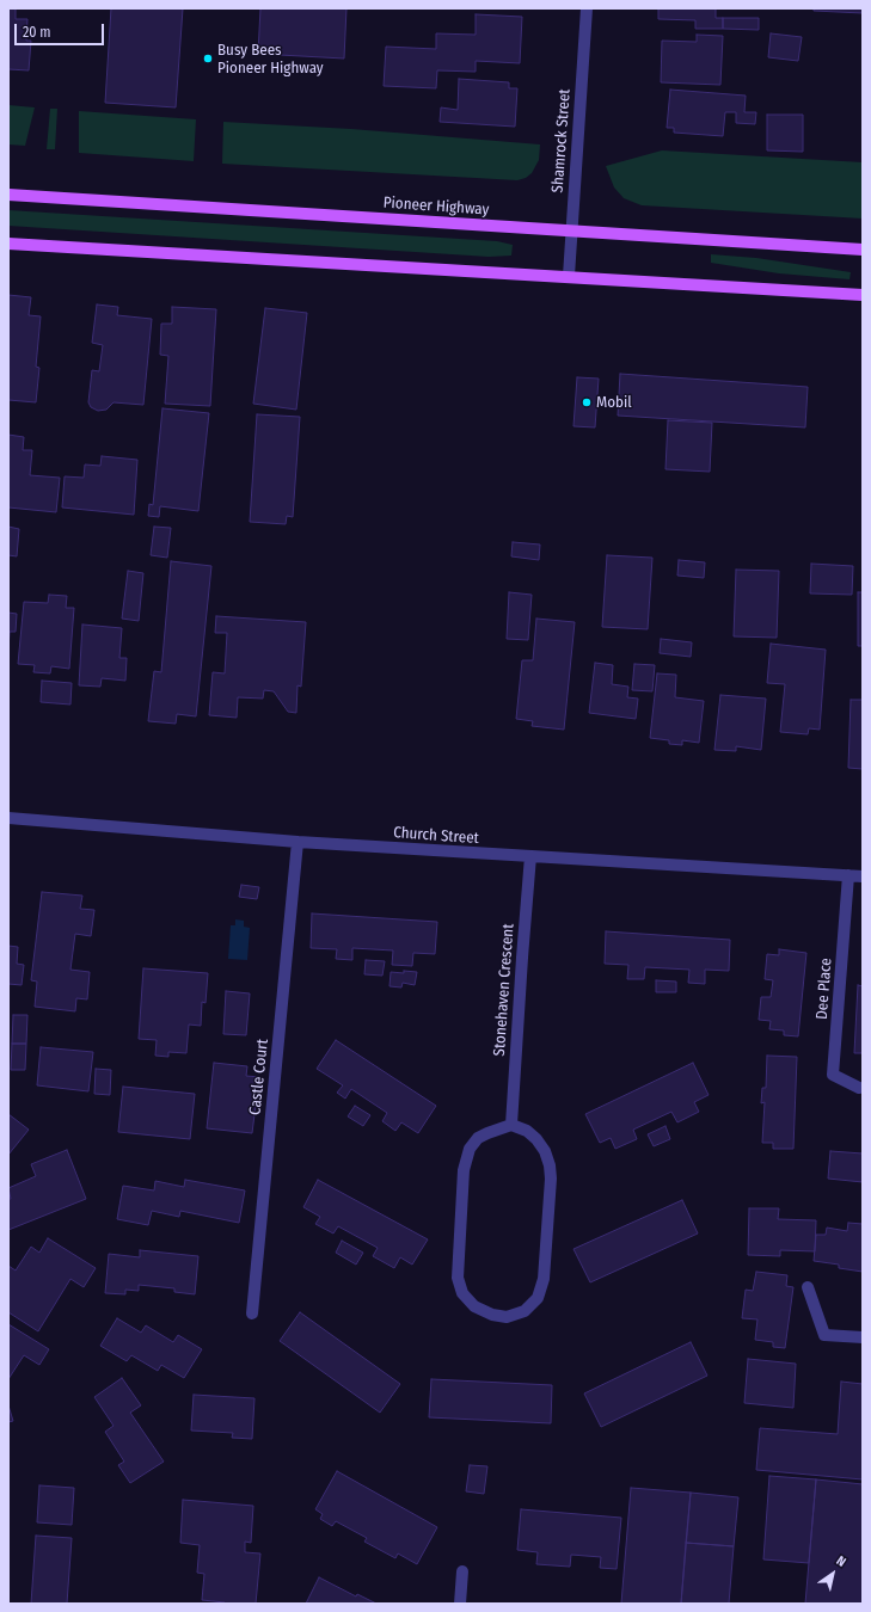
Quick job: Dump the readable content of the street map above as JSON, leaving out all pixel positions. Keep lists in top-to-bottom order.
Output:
{
  "streets": {
    "main road": ["Pioneer Highway"],
    "street": [
      "Shamrock Street",
      "Church Street",
      "Dee Place",
      "Stonehaven Crescent",
      "Castle Court"
    ]
  },
  "crossings": [
    ["Shamrock Street", "Pioneer Highway"],
    ["Church Street", "Dee Place"],
    ["Church Street", "Stonehaven Crescent"],
    ["Church Street", "Castle Court"]
  ],
  "places": ["Busy Bees Pioneer Highway", "Mobil"],
  "scale_bar": "20 m",
  "north": "top right"
}
